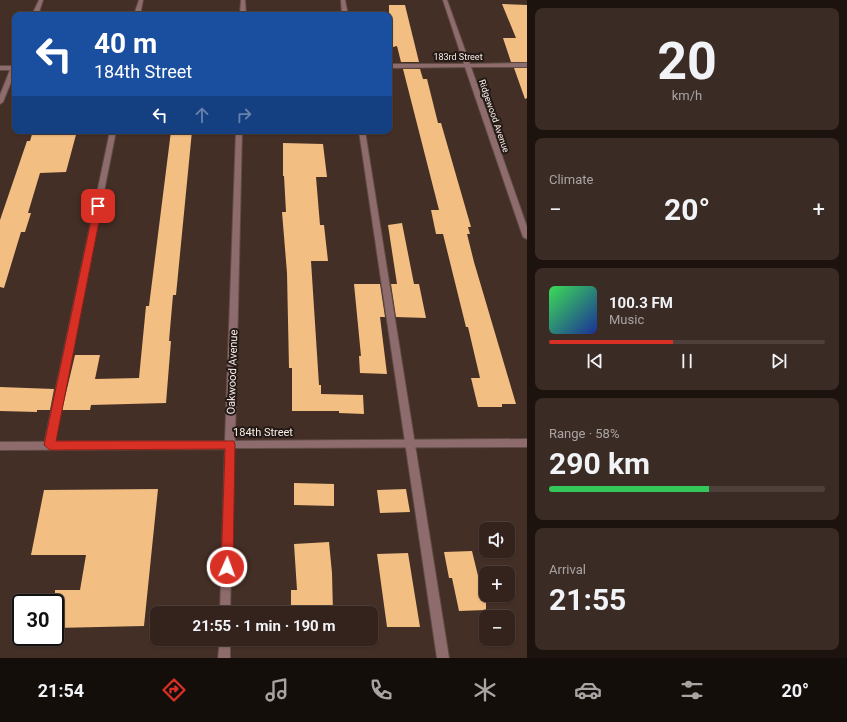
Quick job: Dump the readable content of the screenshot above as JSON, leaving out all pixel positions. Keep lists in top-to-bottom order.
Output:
{
  "streets": {
    "street": [
      "183rd Street",
      "Ridgewood Avenue",
      "Oakwood Avenue",
      "184th Street"
    ]
  },
  "crossings": [
    ["183rd Street", "Ridgewood Avenue"],
    ["Oakwood Avenue", "184th Street"]
  ],
  "page": {
    "tile": [
      ["20", "km/h"],
      "Climate",
      ["Range · 58%", "290 km"],
      ["Arrival", "21:55"]
    ],
    "turn": ["40 m", "184th Street"],
    "heat": ["−", "20°", "+"],
    "song": ["100.3 FM", "Music"],
    "map_buttons": ["+", "−"],
    "limit": "30",
    "trip": "21:55 · 1 min · 190 m",
    "tabs": ["21:54", "20°"]
  }
}
